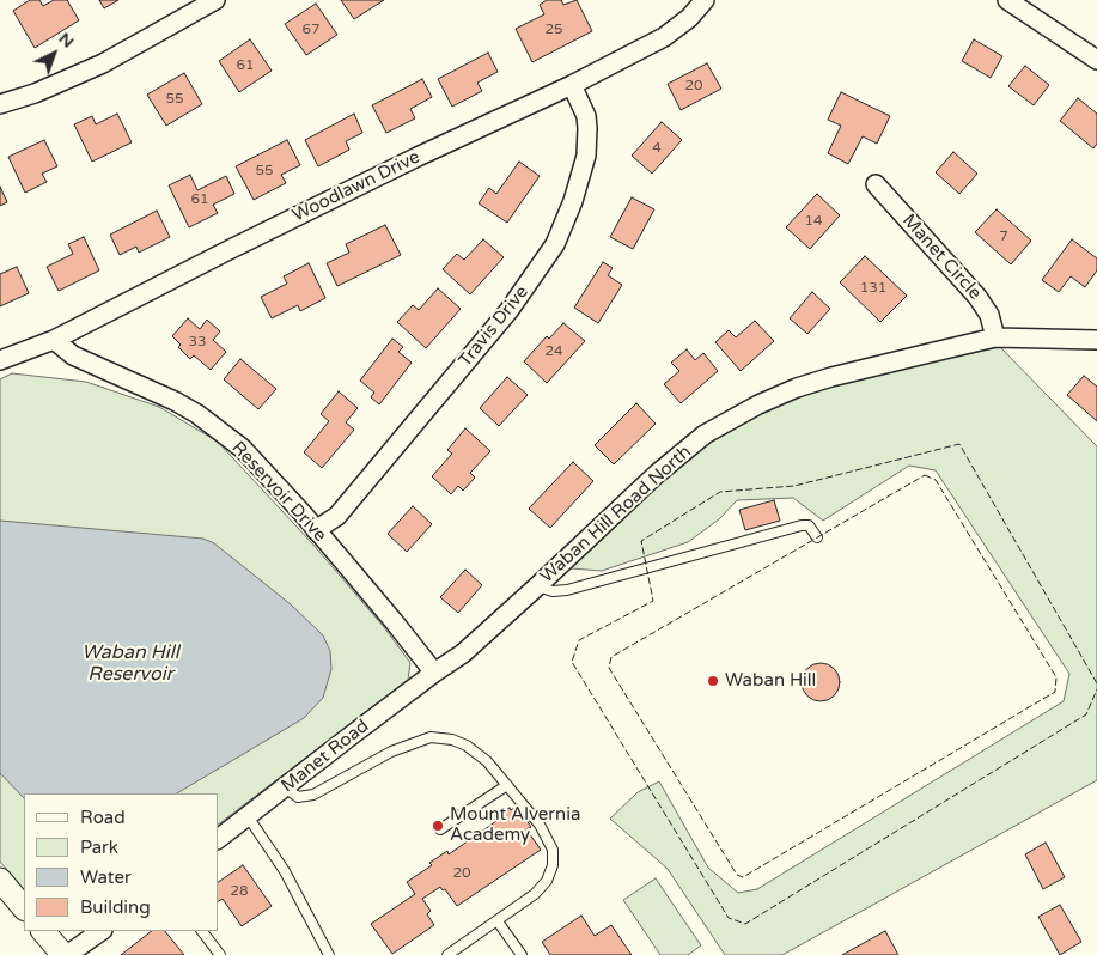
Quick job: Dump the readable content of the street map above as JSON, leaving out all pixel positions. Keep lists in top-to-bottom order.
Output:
{
  "streets": {
    "street": [
      "Woodlawn Drive",
      "Manet Circle",
      "Travis Drive",
      "Reservoir Drive",
      "Waban Hill Road North",
      "Manet Road"
    ]
  },
  "crossings": [
    ["Woodlawn Drive", "Travis Drive"],
    ["Woodlawn Drive", "Reservoir Drive"],
    ["Manet Circle", "Waban Hill Road North"],
    ["Travis Drive", "Reservoir Drive"],
    ["Reservoir Drive", "Waban Hill Road North"],
    ["Reservoir Drive", "Manet Road"],
    ["Waban Hill Road North", "Manet Road"]
  ],
  "water": ["Waban Hill Reservoir"],
  "places": ["Waban Hill", "Mount Alvernia Academy"],
  "house_numbers": [
    "67",
    "25",
    "61",
    "20",
    "55",
    "4",
    "55",
    "61",
    "14",
    "7",
    "131",
    "33",
    "24",
    "20",
    "28"
  ],
  "legend": [
    "Road",
    "Park",
    "Water",
    "Building"
  ],
  "north": "top right"
}
